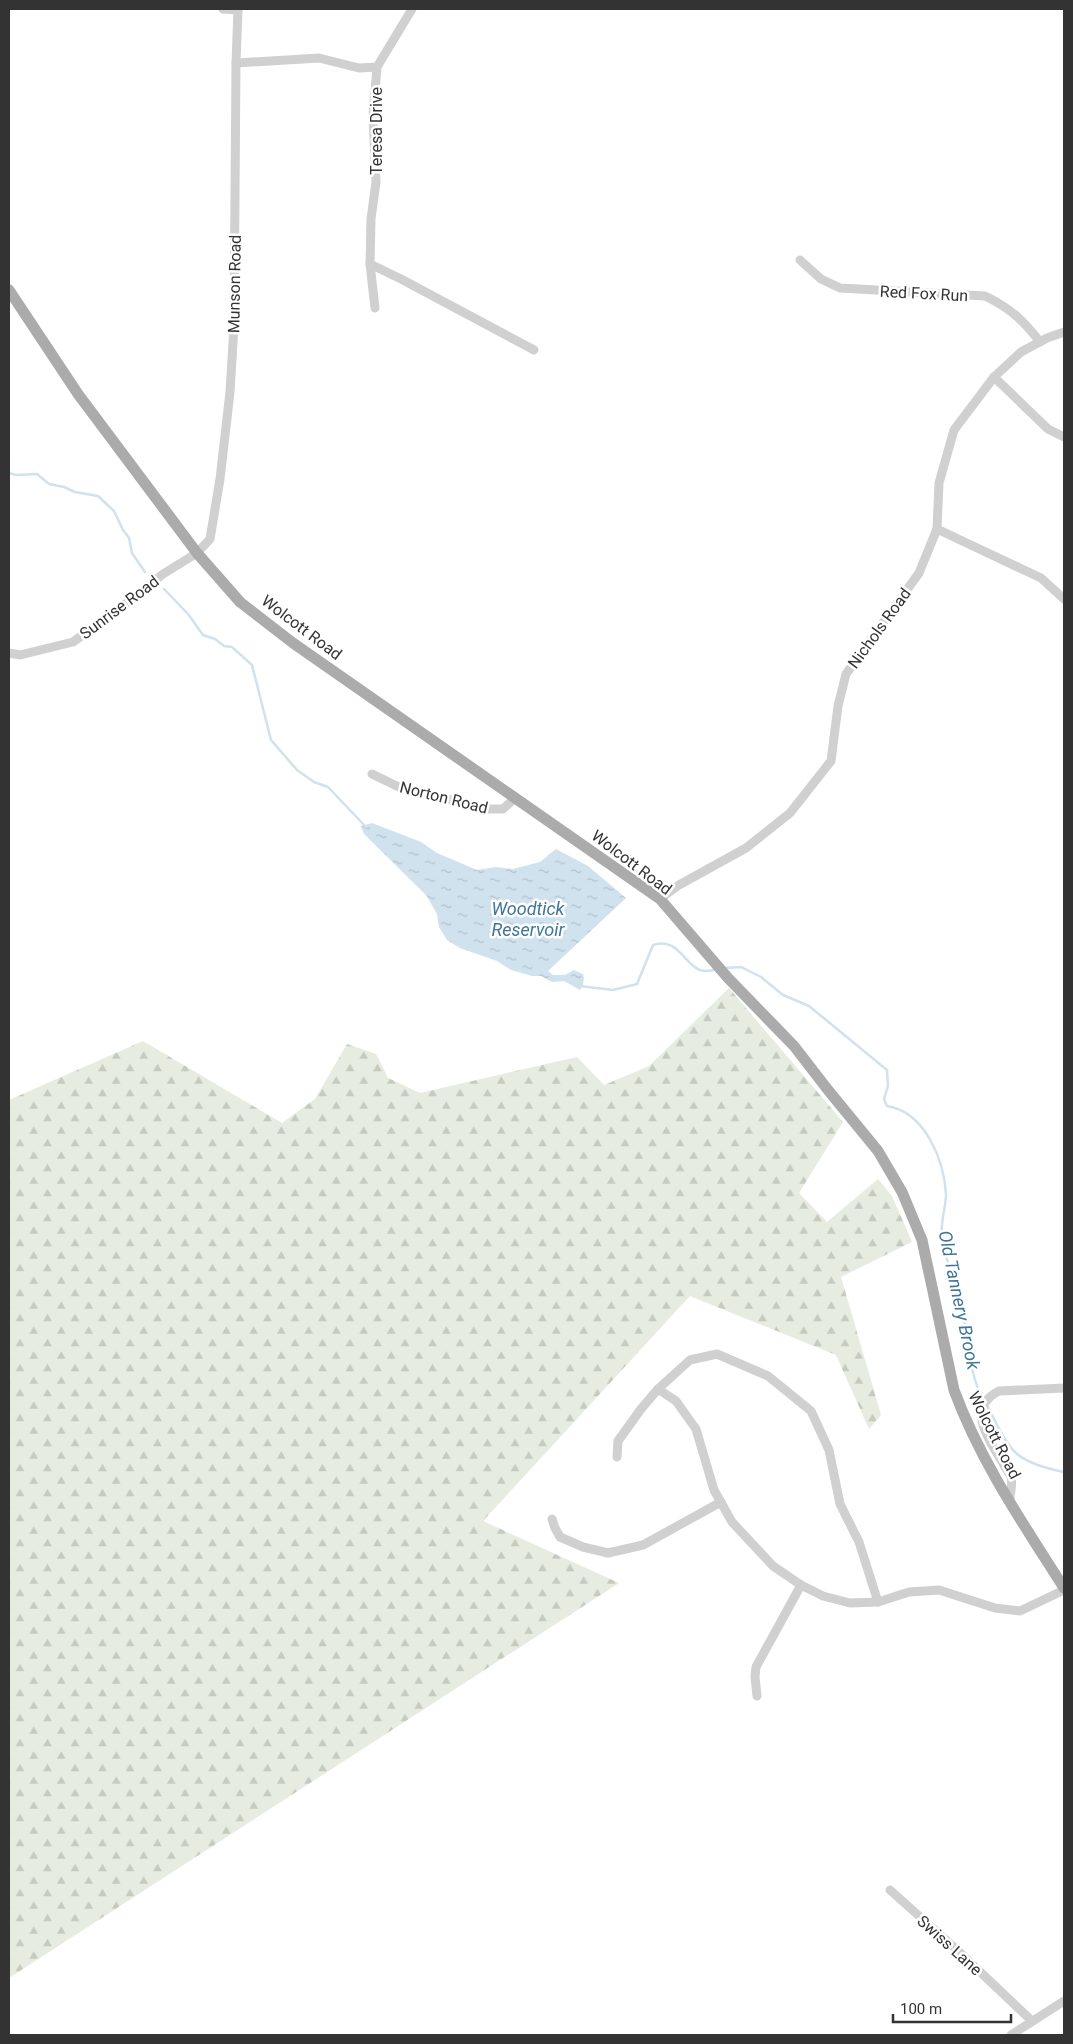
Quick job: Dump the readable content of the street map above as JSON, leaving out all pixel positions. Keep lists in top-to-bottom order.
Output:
{
  "streets": {
    "main road": ["Wolcott Road"],
    "street": [
      "Teresa Drive",
      "Munson Road",
      "Red Fox Run",
      "Sunrise Road",
      "Nichols Road",
      "Norton Road",
      "Swiss Lane"
    ]
  },
  "crossings": [
    ["Munson Road", "Sunrise Road"],
    ["Munson Road", "Wolcott Road"],
    ["Red Fox Run", "Nichols Road"],
    ["Sunrise Road", "Wolcott Road"],
    ["Wolcott Road", "Nichols Road"],
    ["Wolcott Road", "Norton Road"]
  ],
  "water": ["Woodtick Reservoir", "Old Tannery Brook"],
  "scale_bar": "100 m"
}
